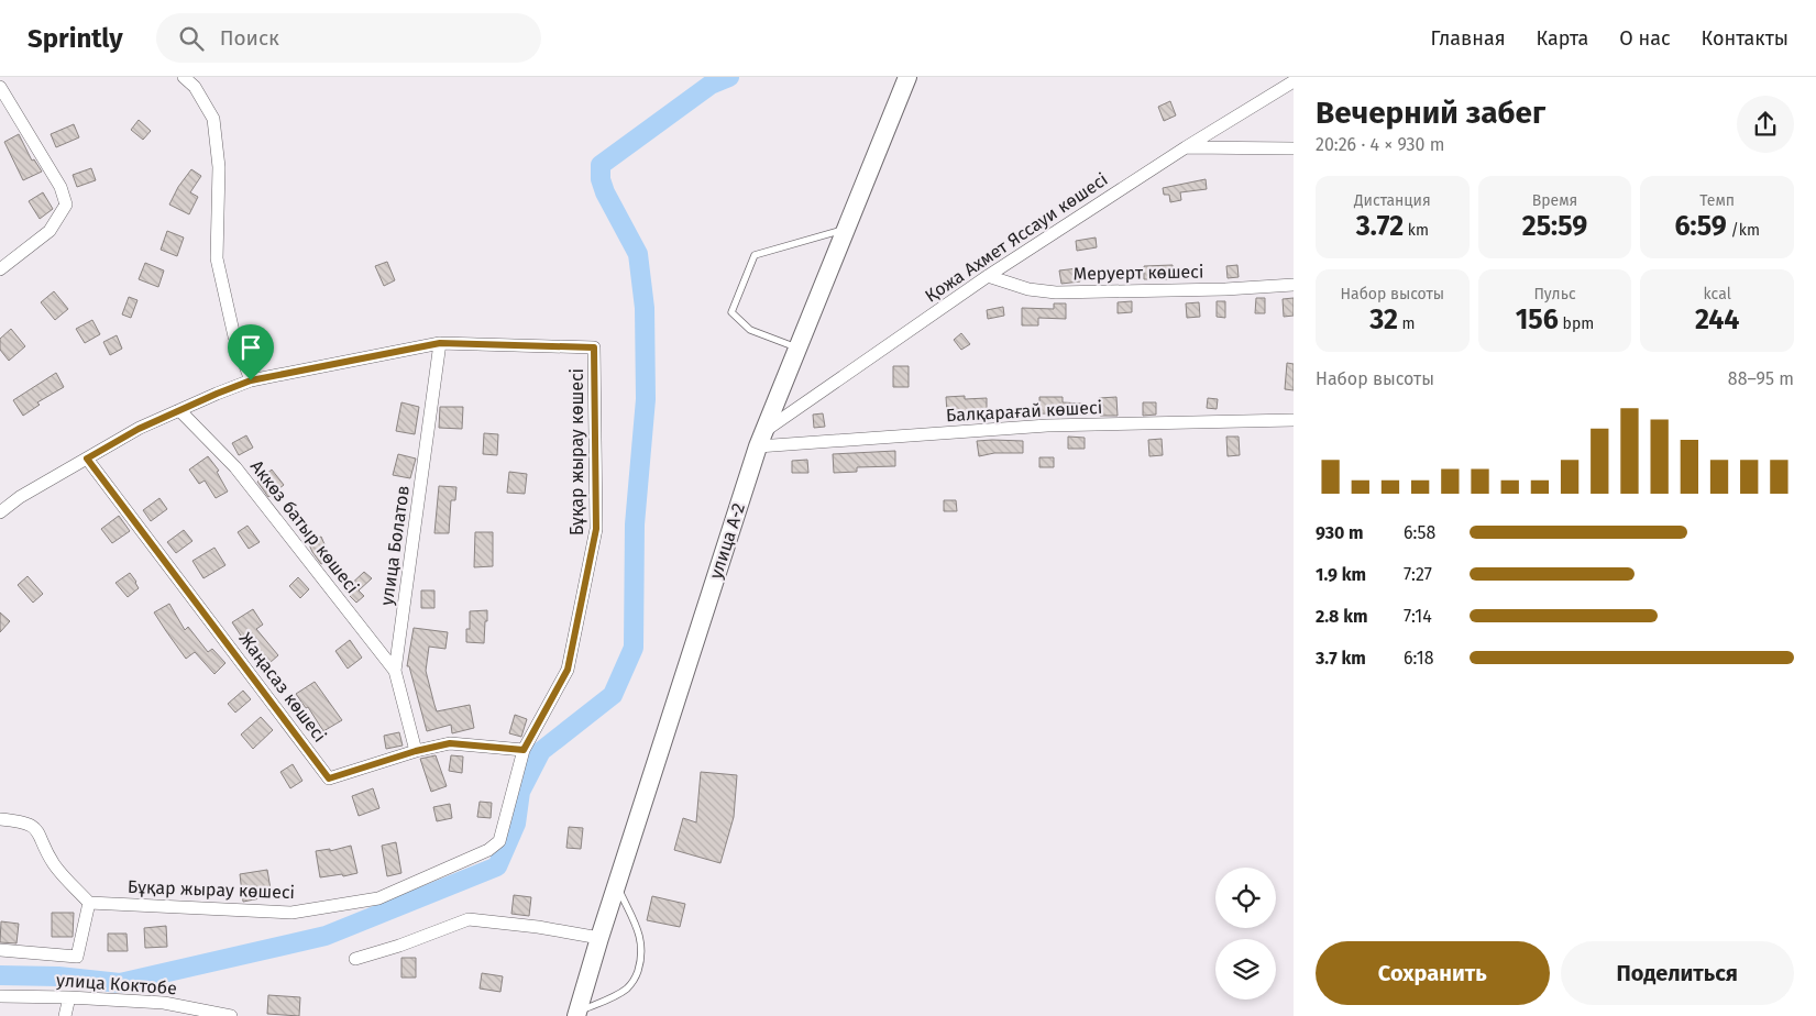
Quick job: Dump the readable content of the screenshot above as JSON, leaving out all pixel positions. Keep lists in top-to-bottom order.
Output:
{
  "streets": {
    "main road": ["улица А-2"],
    "street": [
      "Қожа Ахмет Яссауи көшесі",
      "Меруерт көшесі",
      "Балқарағай көшесі",
      "Бұқар жырау көшесі",
      "Аккөз батыр көшесі",
      "улица Болатов",
      "Жаңасаз көшесі",
      "улица Коктобе"
    ]
  },
  "crossings": [
    ["Қожа Ахмет Яссауи көшесі", "Меруерт көшесі"],
    ["Қожа Ахмет Яссауи көшесі", "Балқарағай көшесі"],
    ["Қожа Ахмет Яссауи көшесі", "улица А-2"],
    ["Балқарағай көшесі", "улица А-2"],
    ["Бұқар жырау көшесі", "улица Болатов"],
    ["Бұқар жырау көшесі", "Жаңасаз көшесі"],
    ["Аккөз батыр көшесі", "улица Болатов"],
    ["улица Болатов", "Жаңасаз көшесі"]
  ],
  "page": {
    "header": "Sprintly",
    "search": "Поиск",
    "nav": [
      "Главная",
      "Карта",
      "О нас",
      "Контакты"
    ],
    "heading": ["Вечерний забег", "20:26 · 4 × 930 m"],
    "stats": [
      ["Дистанция", "3.72 km"],
      ["Время", "25:59"],
      ["Темп", "6:59 /km"],
      ["Набор высоты", "32 m"],
      ["Пульс", "156 bpm"],
      ["kcal", "244"]
    ],
    "chart": ["Набор высоты", "88–95 m"],
    "list": [
      {
        "name": "930 m",
        "note": "6:58"
      },
      {
        "name": "1.9 km",
        "note": "7:27"
      },
      {
        "name": "2.8 km",
        "note": "7:14"
      },
      {
        "name": "3.7 km",
        "note": "6:18"
      }
    ],
    "buttons": ["Сохранить", "Поделиться"]
  }
}
